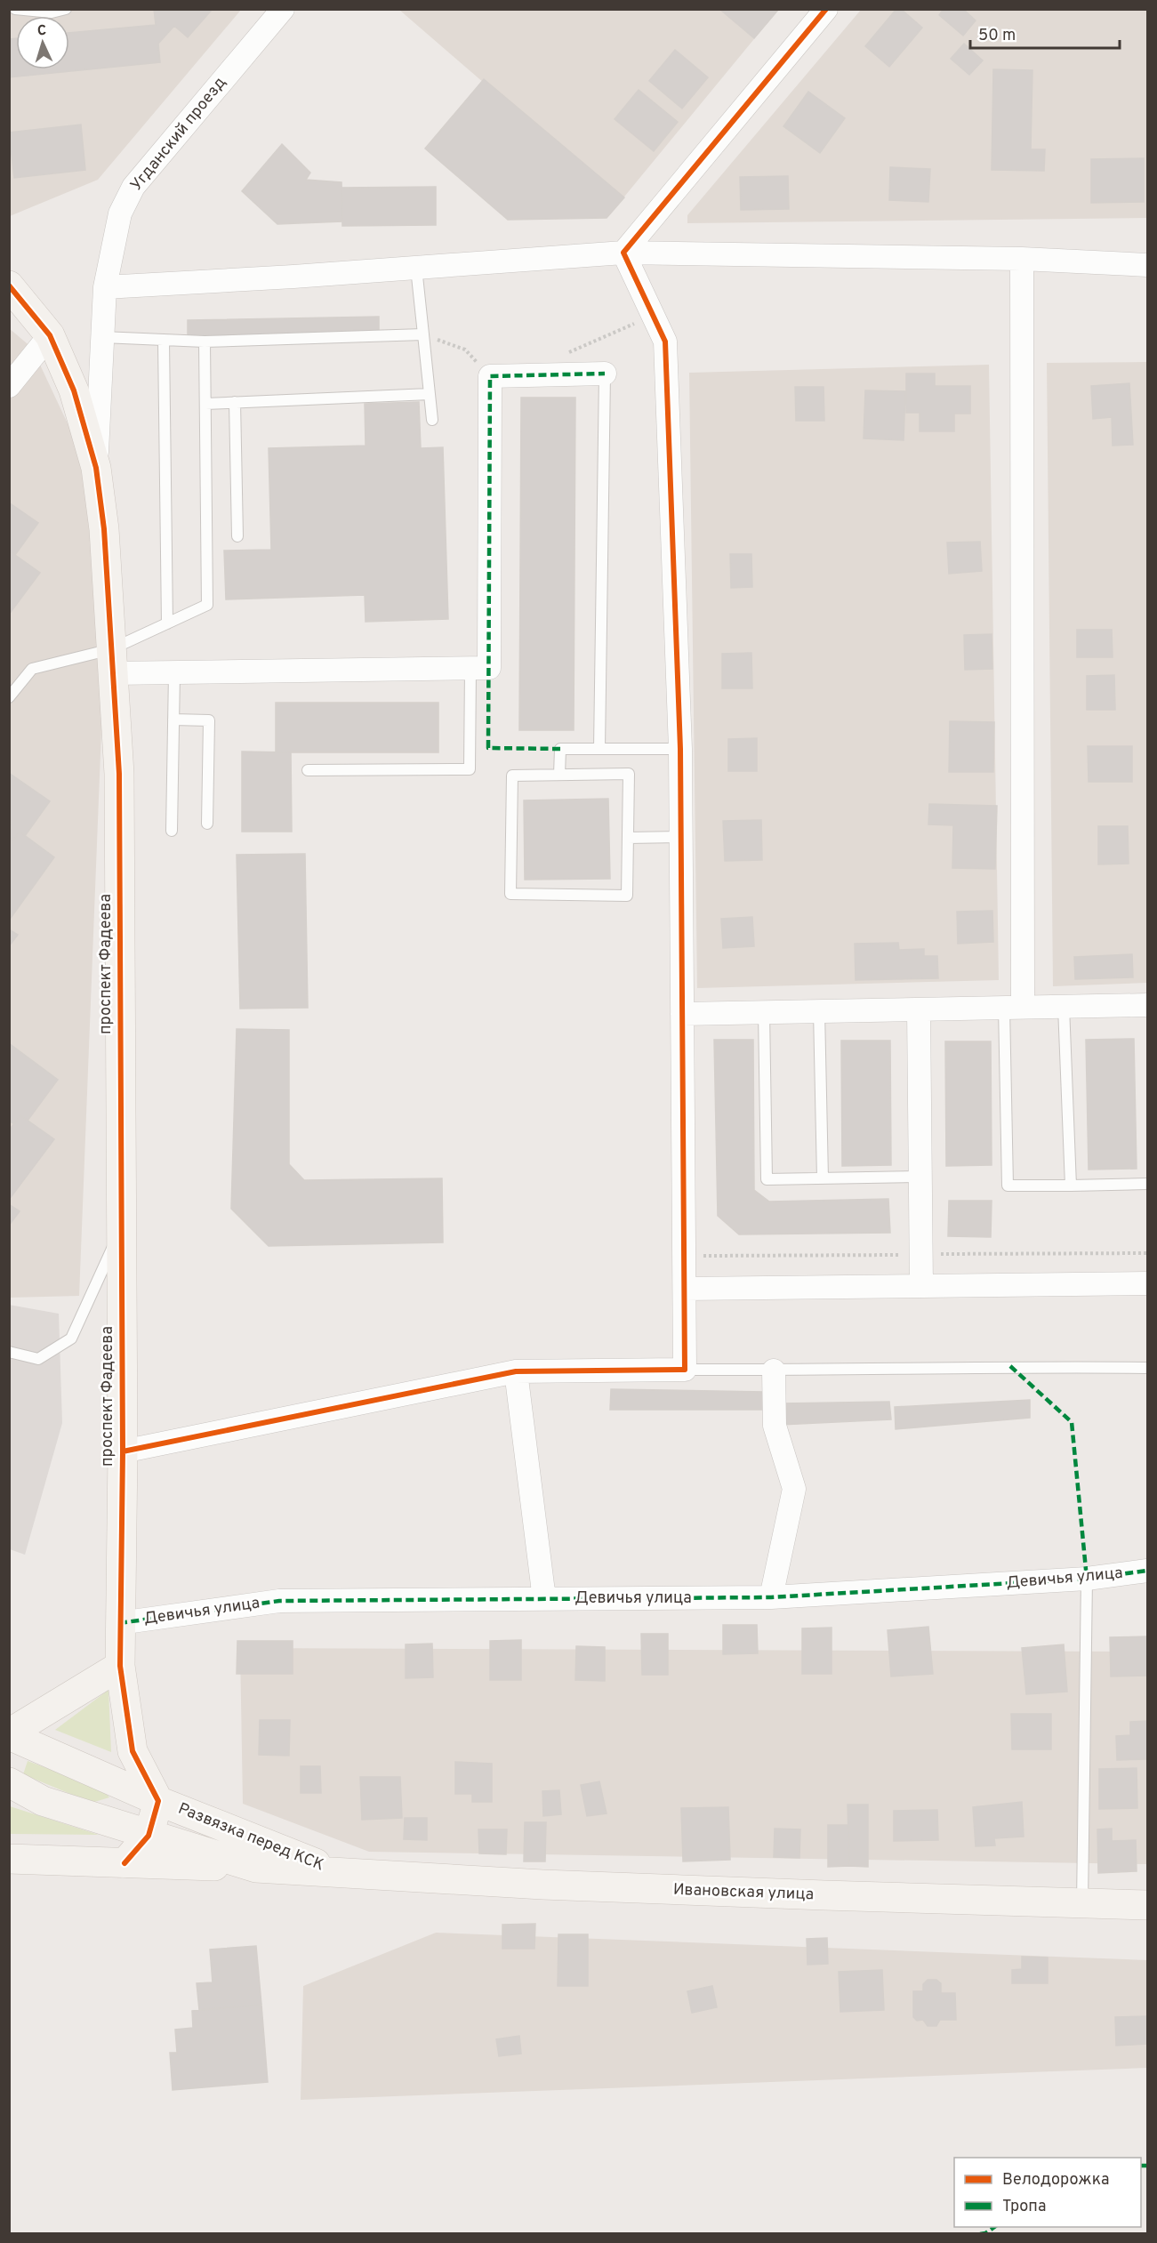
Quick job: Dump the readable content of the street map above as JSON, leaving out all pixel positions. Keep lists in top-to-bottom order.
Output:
{
  "streets": {
    "street": [
      "Угданский проезд",
      "проспект Фадеева",
      "Девичья улица",
      "Развязка перед КСК",
      "Ивановская улица"
    ]
  },
  "crossings": [
    ["Угданский проезд", "проспект Фадеева"],
    ["проспект Фадеева", "Девичья улица"],
    ["проспект Фадеева", "Развязка перед КСК"],
    ["Развязка перед КСК", "Ивановская улица"]
  ],
  "legend": ["Велодорожка", "Тропа"],
  "scale_bar": "50 m",
  "north": "top"
}
